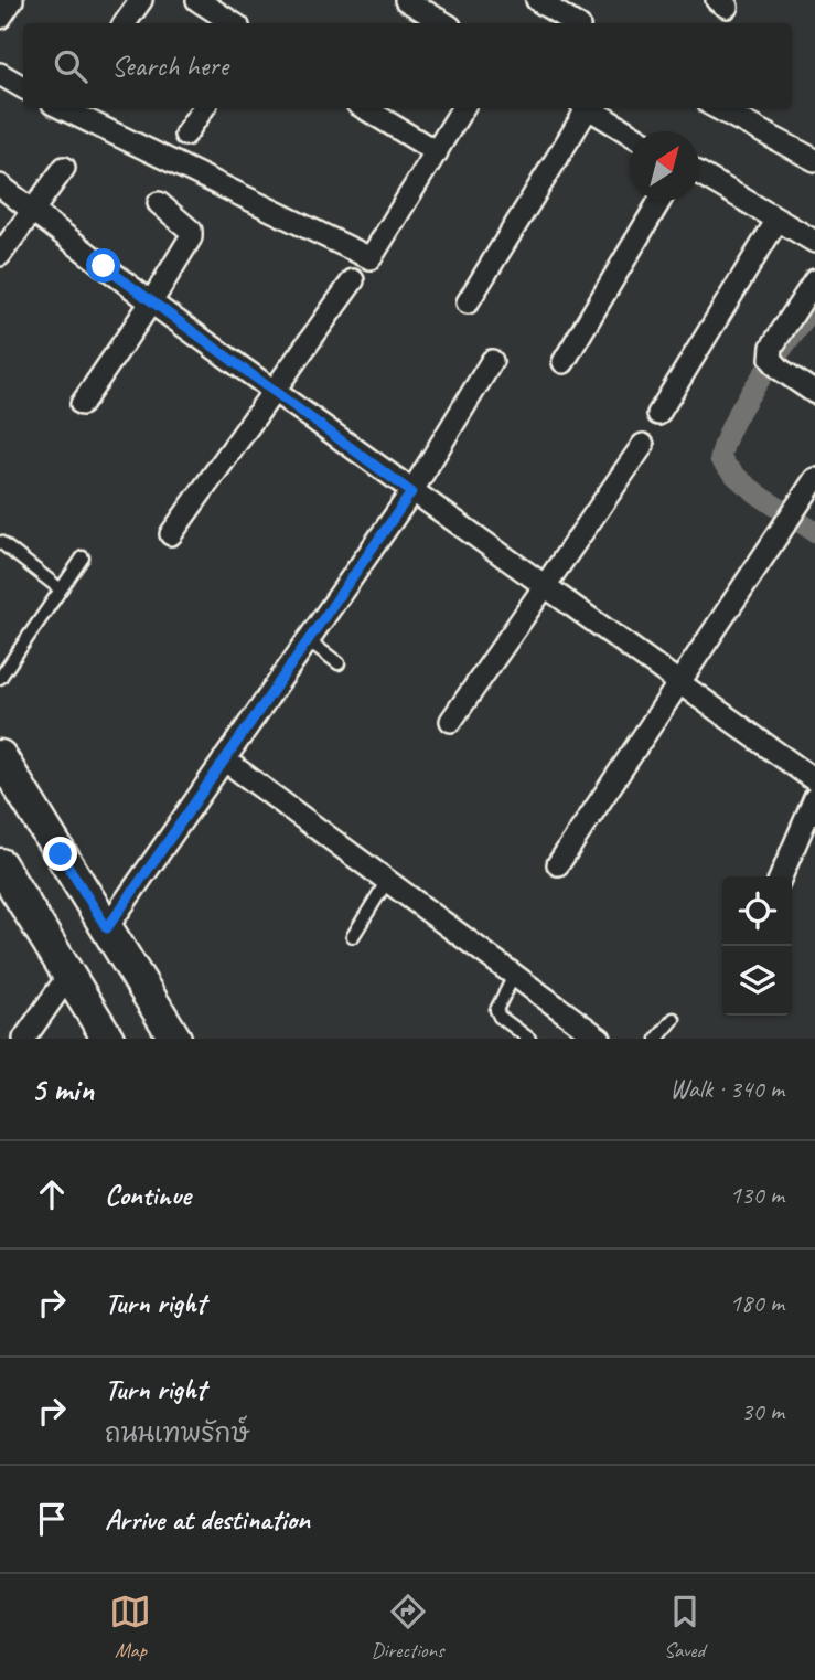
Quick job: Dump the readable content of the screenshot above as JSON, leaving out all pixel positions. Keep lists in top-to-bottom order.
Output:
{
  "north": "top right",
  "page": {
    "search": "Search here",
    "heading": ["5 min", "Walk · 340 m"],
    "list": [
      ["Continue", "130 m"],
      ["Turn right", "180 m"],
      ["Turn right", "ถนนเทพรักษ์", "30 m"],
      "Arrive at destination"
    ],
    "nav": ["Map", "Directions", "Saved"]
  }
}
